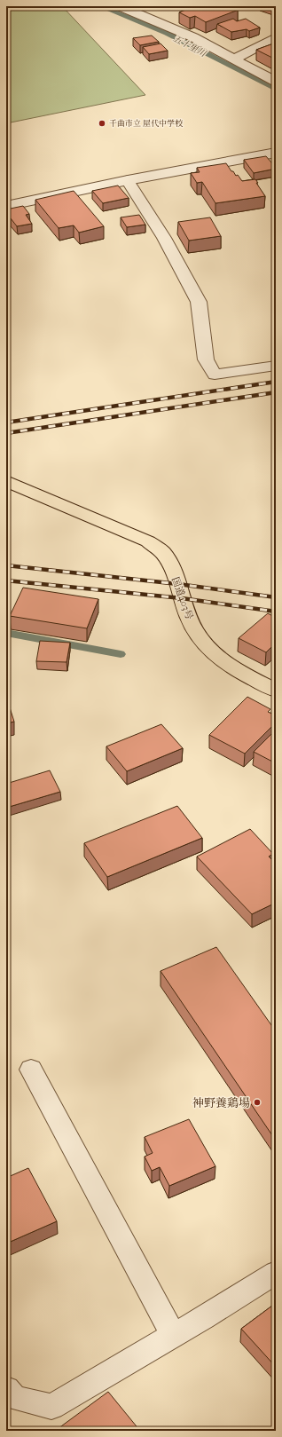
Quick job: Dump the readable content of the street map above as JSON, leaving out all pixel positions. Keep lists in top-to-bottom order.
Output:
{
  "streets": {
    "highway": ["国道403号"]
  },
  "water": ["五十里川"],
  "places": ["千曲市立 屋代中学校", "神野養鶏場"]
}
